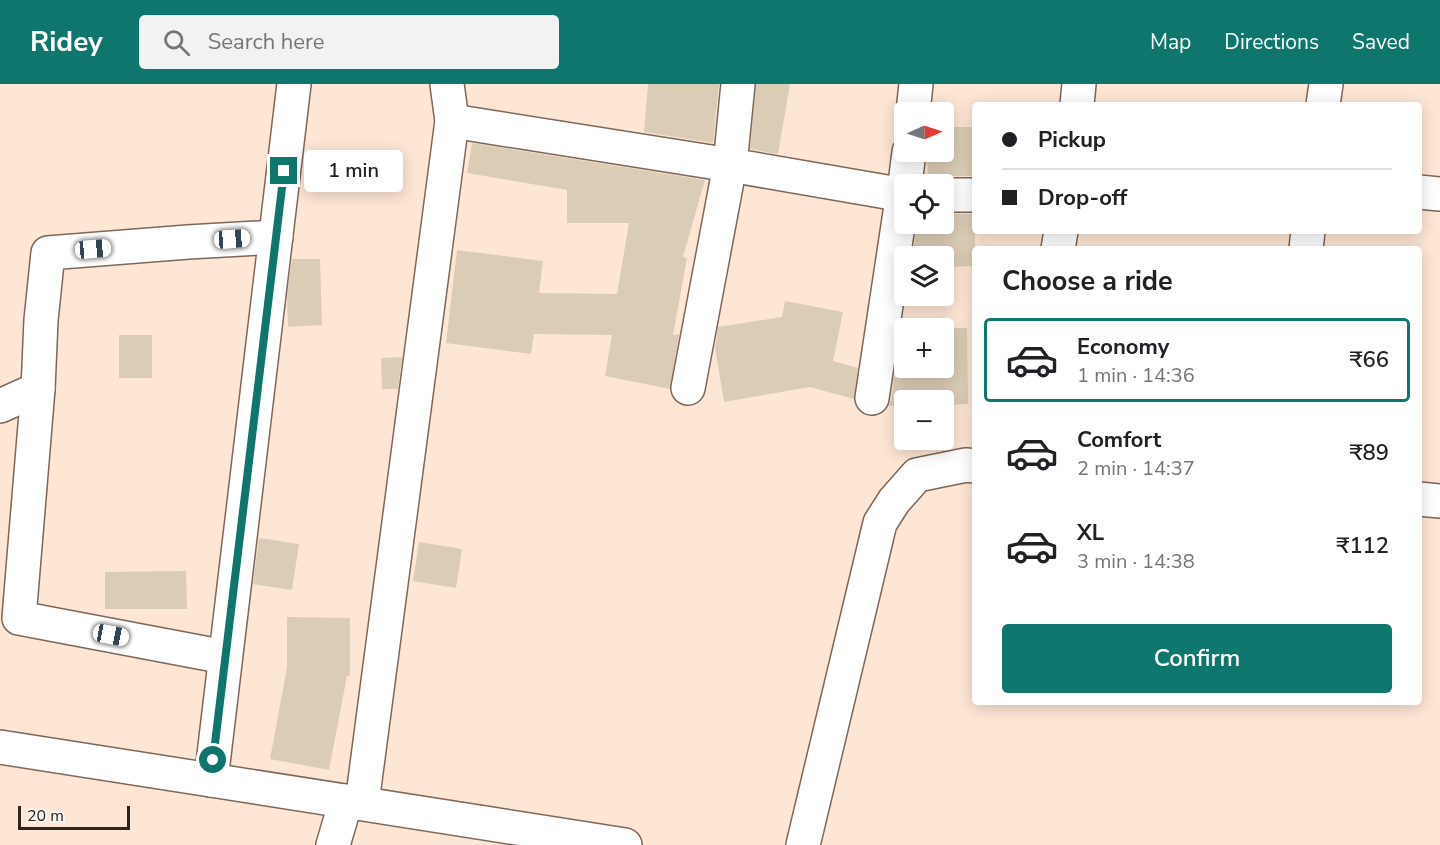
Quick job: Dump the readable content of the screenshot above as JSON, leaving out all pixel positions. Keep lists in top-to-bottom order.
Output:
{
  "scale_bar": "20 m",
  "north": "right",
  "page": {
    "header": "Ridey",
    "search": "Search here",
    "nav": ["Map", "Directions", "Saved"],
    "map_buttons": ["+", "−"],
    "banner": ["Pickup", "Drop-off"],
    "bubble": "1 min",
    "heading": "Choose a ride",
    "list": [
      {
        "name": "Economy",
        "note": "1 min · 14:36",
        "value": "₹66"
      },
      {
        "name": "Comfort",
        "note": "2 min · 14:37",
        "value": "₹89"
      },
      {
        "name": "XL",
        "note": "3 min · 14:38",
        "value": "₹112"
      }
    ],
    "buttons": "Confirm",
    "scale": "20 m"
  }
}
